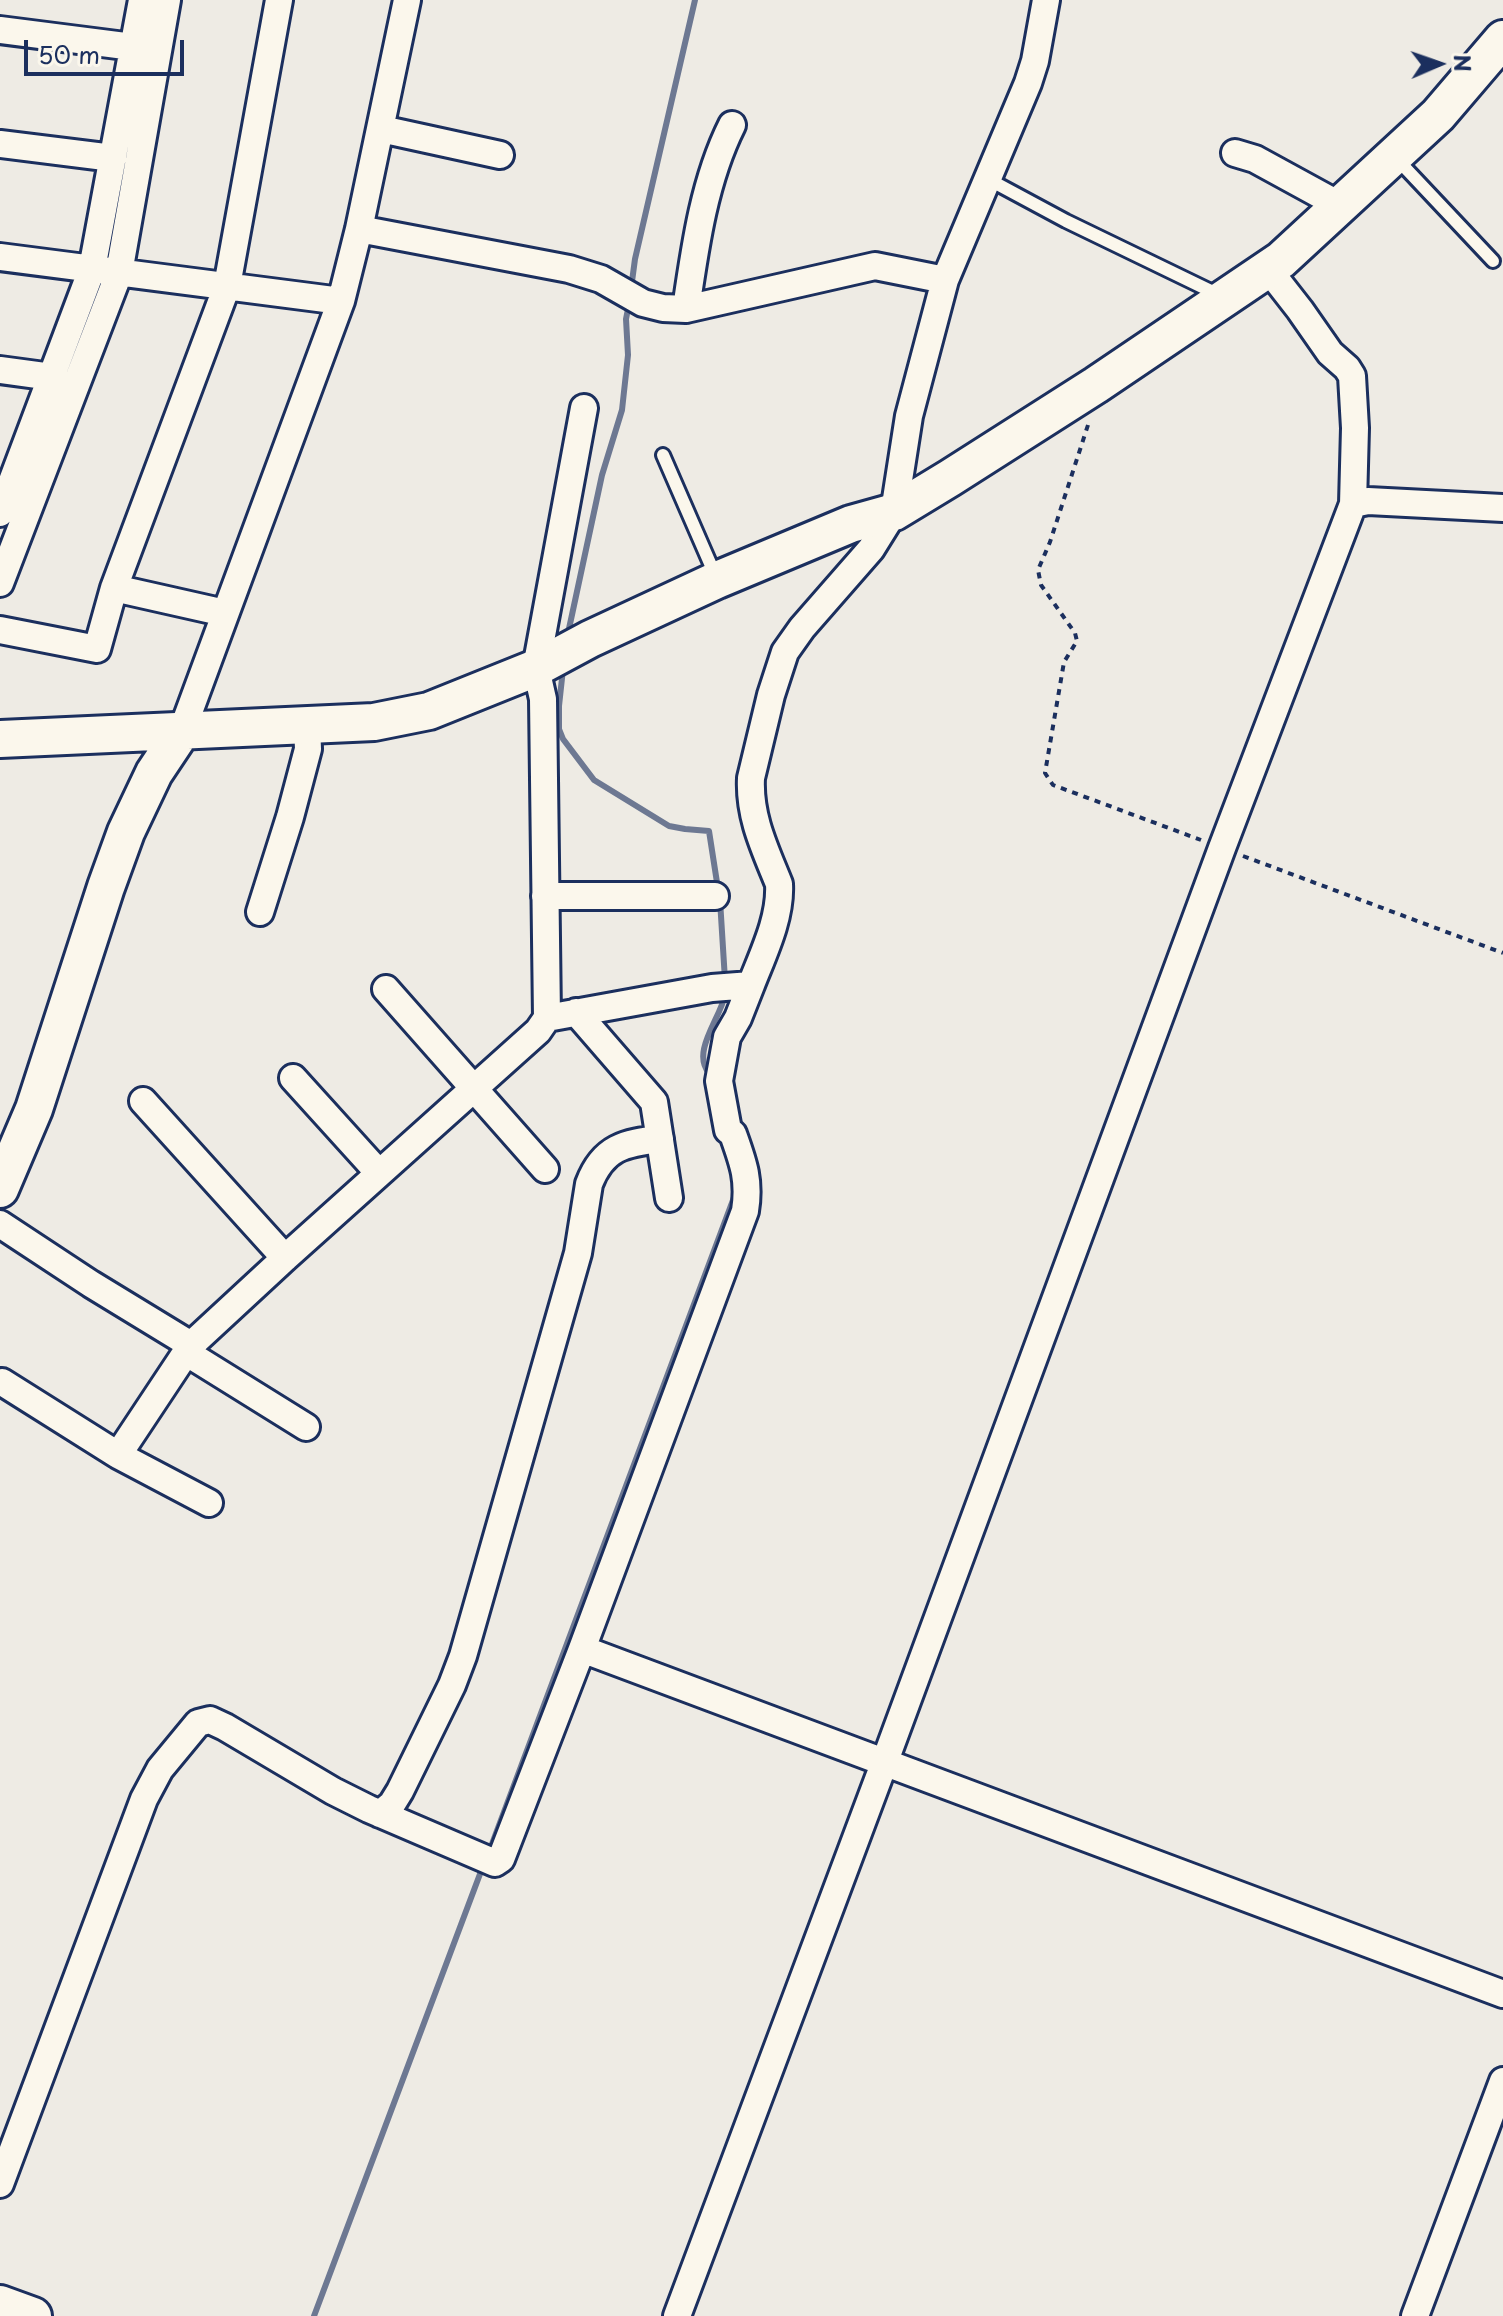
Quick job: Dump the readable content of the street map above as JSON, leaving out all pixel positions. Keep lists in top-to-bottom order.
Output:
{
  "scale_bar": "50 m",
  "north": "right"
}
